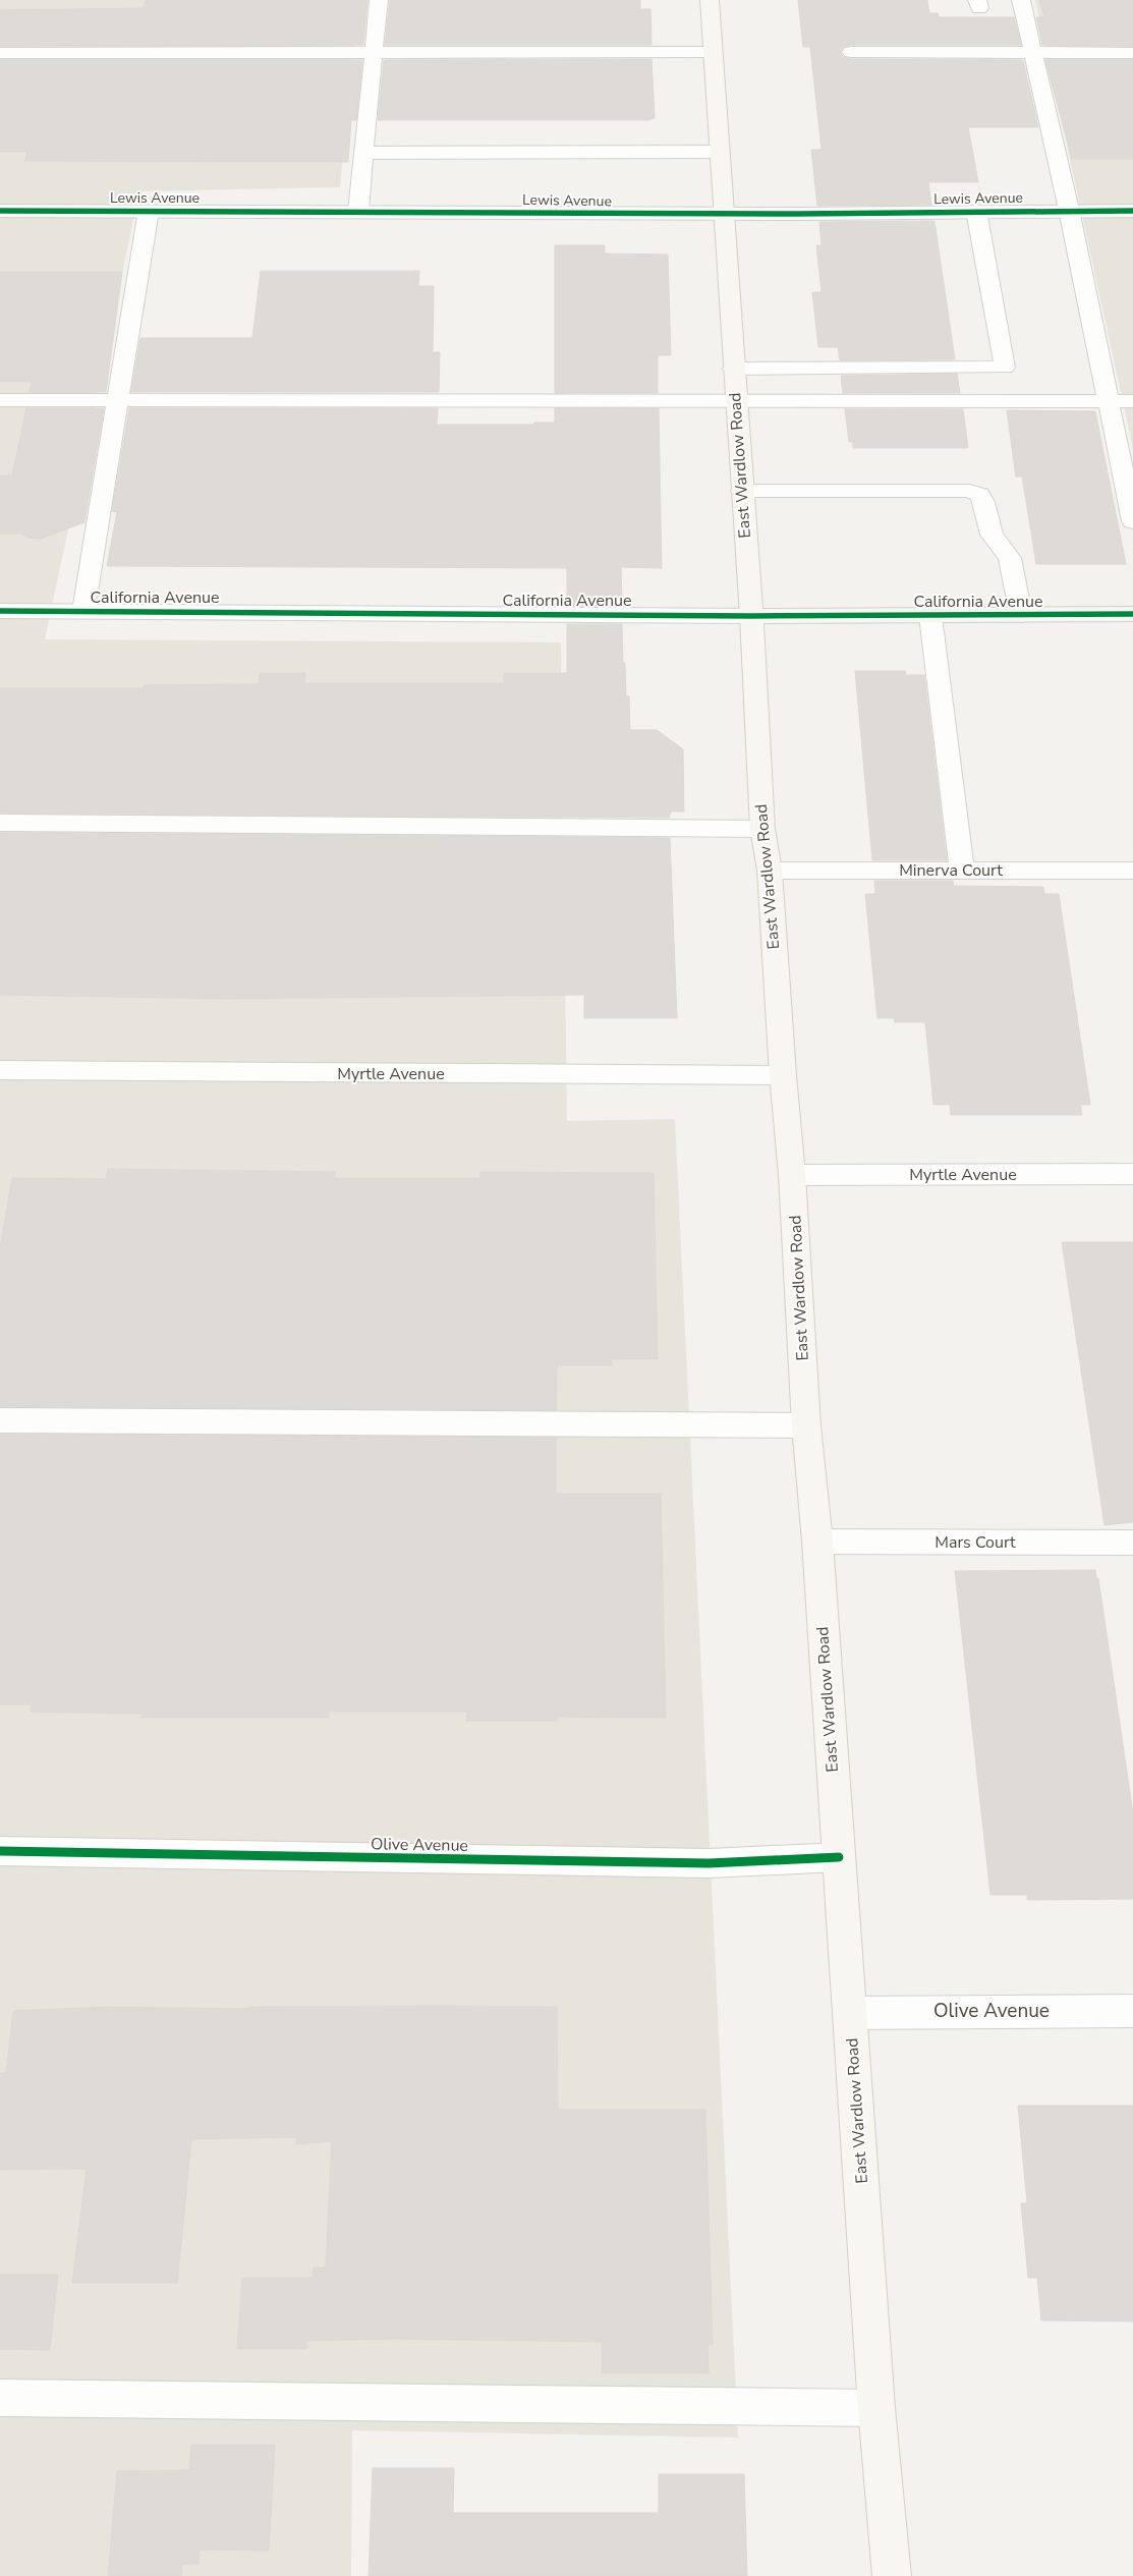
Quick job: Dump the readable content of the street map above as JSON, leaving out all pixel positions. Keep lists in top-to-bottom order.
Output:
{
  "streets": {
    "main road": ["East Wardlow Road", "California Avenue"],
    "street": [
      "Lewis Avenue",
      "Minerva Court",
      "Myrtle Avenue",
      "Mars Court",
      "Olive Avenue"
    ]
  },
  "crossings": [
    ["Lewis Avenue", "East Wardlow Road"],
    ["East Wardlow Road", "California Avenue"],
    ["East Wardlow Road", "Minerva Court"],
    ["East Wardlow Road", "Myrtle Avenue"],
    ["East Wardlow Road", "Mars Court"],
    ["East Wardlow Road", "Olive Avenue"]
  ]
}
